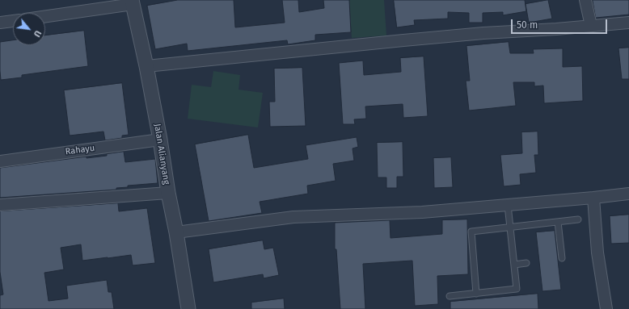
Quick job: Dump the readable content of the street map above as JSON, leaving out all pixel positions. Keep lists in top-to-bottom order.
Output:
{
  "streets": {
    "street": ["Rahayu", "Jalan Alianyang"]
  },
  "crossings": [
    ["Rahayu", "Jalan Alianyang"]
  ],
  "scale_bar": "50 m",
  "north": "bottom right"
}
